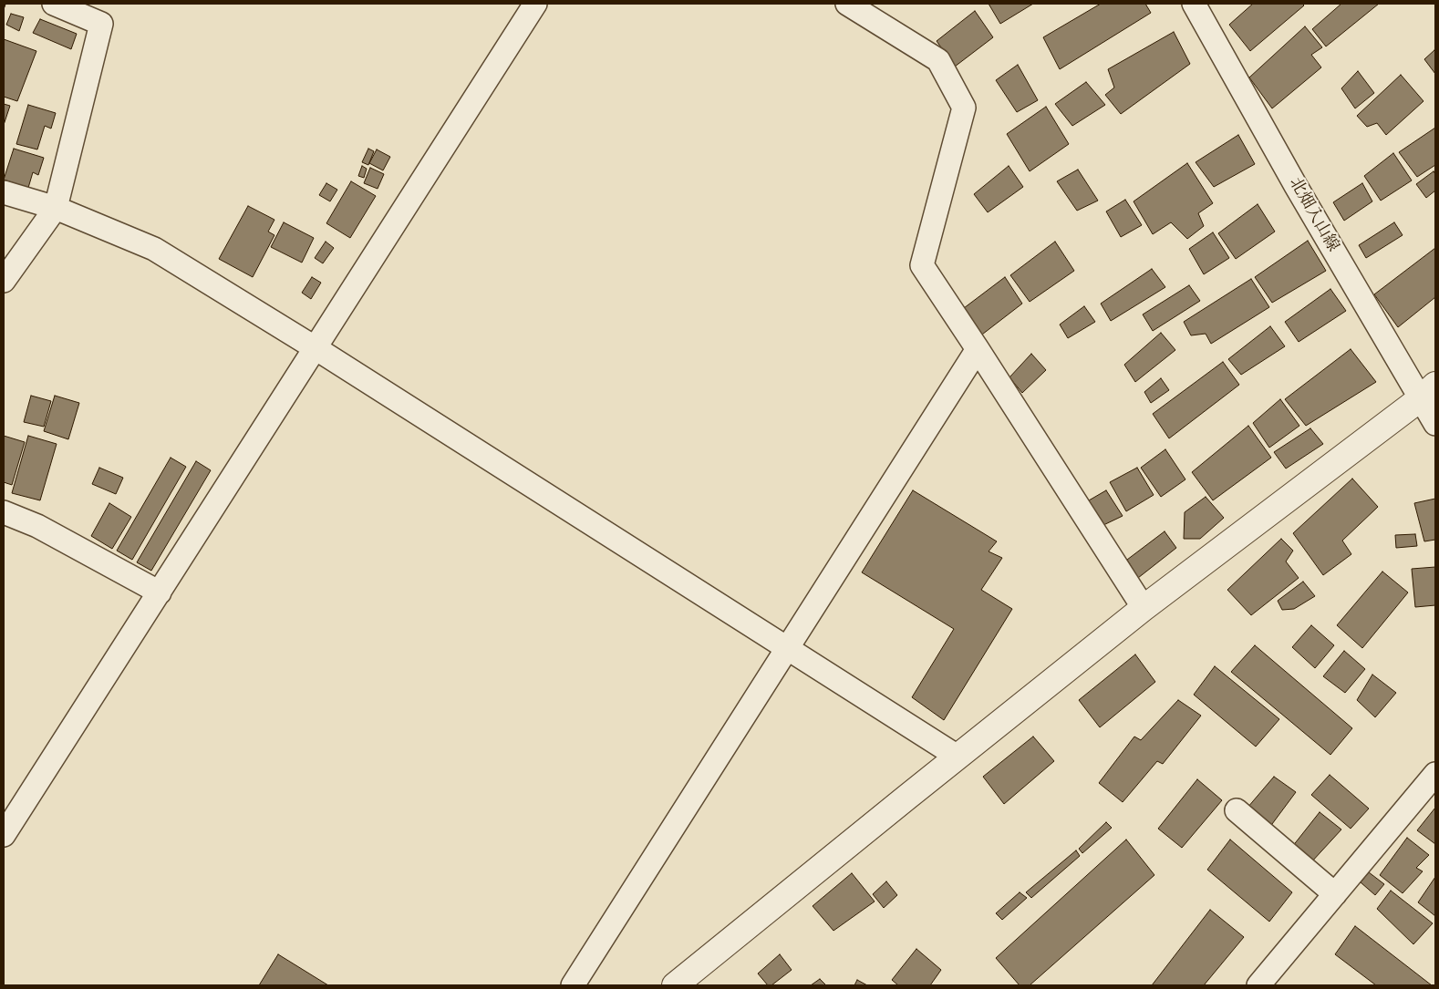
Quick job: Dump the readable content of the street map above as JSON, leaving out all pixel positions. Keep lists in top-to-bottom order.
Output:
{
  "streets": {
    "street": ["北畑入山線"]
  }
}
